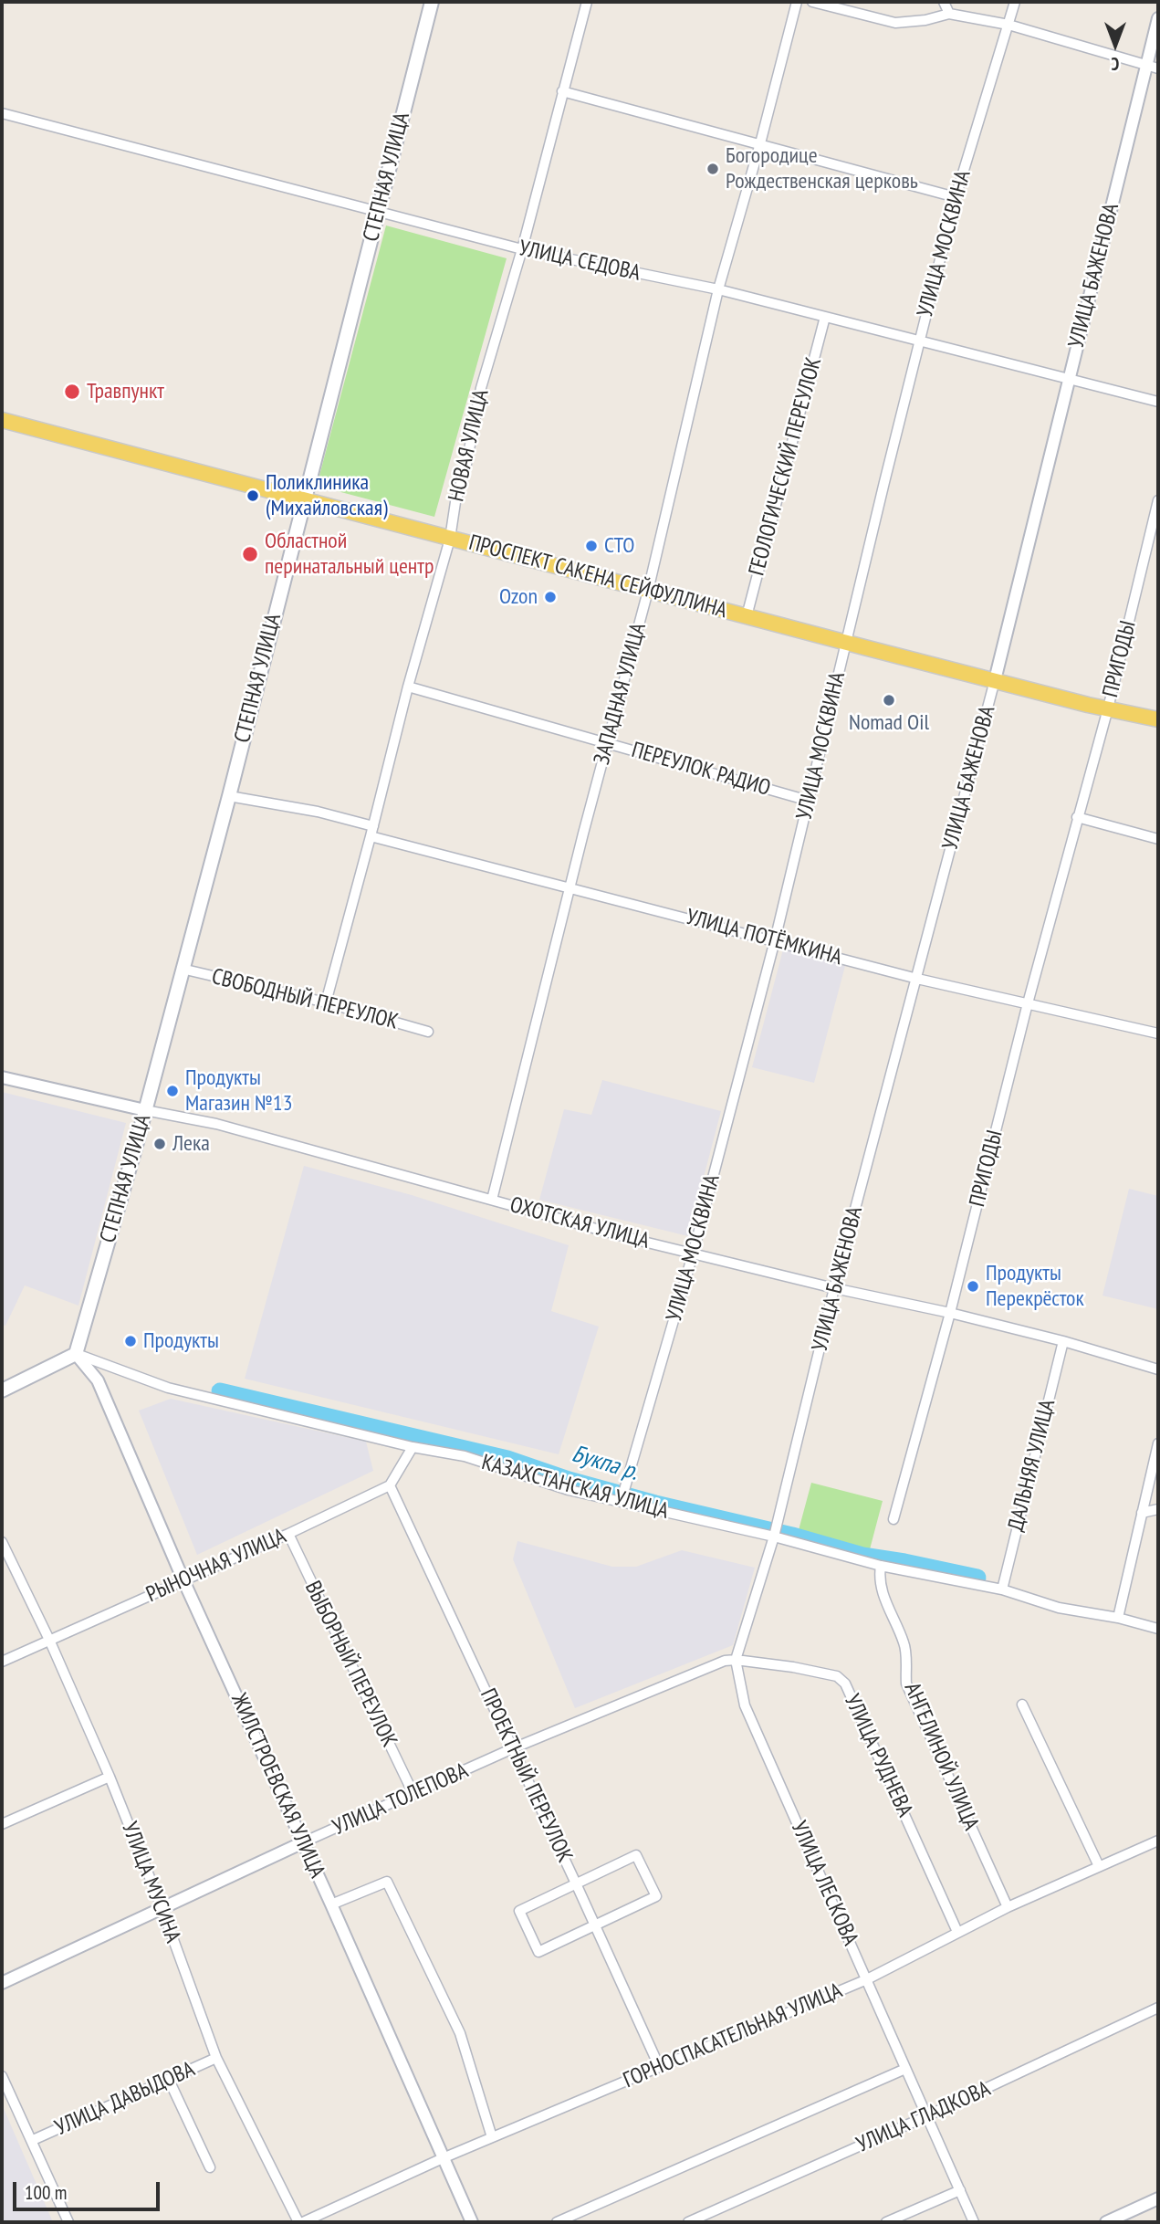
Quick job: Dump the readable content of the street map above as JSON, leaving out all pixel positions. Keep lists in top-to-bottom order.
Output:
{
  "streets": {
    "main road": ["СТЕПНАЯ УЛИЦА", "ПРОСПЕКТ САКЕНА СЕЙФУЛЛИНА"],
    "street": [
      "УЛИЦА МОСКВИНА",
      "УЛИЦА СЕДОВА",
      "УЛИЦА БАЖЕНОВА",
      "НОВАЯ УЛИЦА",
      "ГЕОЛОГИЧЕСКИЙ ПЕРЕУЛОК",
      "ПРИГОДЫ",
      "ЗАПАДНАЯ УЛИЦА",
      "ПЕРЕУЛОК РАДИО",
      "УЛИЦА ПОТЁМКИНА",
      "СВОБОДНЫЙ ПЕРЕУЛОК",
      "ОХОТСКАЯ УЛИЦА",
      "ДАЛЬНЯЯ УЛИЦА",
      "КАЗАХСТАНСКАЯ УЛИЦА",
      "РЫНОЧНАЯ УЛИЦА",
      "ВЫБОРНЫЙ ПЕРЕУЛОК",
      "УЛИЦА РУДНЕВА",
      "АНГЕЛИНОЙ УЛИЦА",
      "ПРОЕКТНЫЙ ПЕРЕУЛОК",
      "ЖИЛСТРОЕВСКАЯ УЛИЦА",
      "УЛИЦА ТОЛЕПОВА",
      "УЛИЦА МУСИНА",
      "УЛИЦА ЛЕСКОВА",
      "ГОРНОСПАСАТЕЛЬНАЯ УЛИЦА",
      "УЛИЦА ДАВЫДОВА",
      "УЛИЦА ГЛАДКОВА"
    ]
  },
  "crossings": [
    ["СТЕПНАЯ УЛИЦА", "УЛИЦА СЕДОВА"],
    ["СТЕПНАЯ УЛИЦА", "ПРОСПЕКТ САКЕНА СЕЙФУЛЛИНА"],
    ["СТЕПНАЯ УЛИЦА", "УЛИЦА ПОТЁМКИНА"],
    ["СТЕПНАЯ УЛИЦА", "СВОБОДНЫЙ ПЕРЕУЛОК"],
    ["СТЕПНАЯ УЛИЦА", "ОХОТСКАЯ УЛИЦА"],
    ["СТЕПНАЯ УЛИЦА", "КАЗАХСТАНСКАЯ УЛИЦА"],
    ["СТЕПНАЯ УЛИЦА", "ЖИЛСТРОЕВСКАЯ УЛИЦА"],
    ["УЛИЦА МОСКВИНА", "УЛИЦА СЕДОВА"],
    ["УЛИЦА МОСКВИНА", "ПРОСПЕКТ САКЕНА СЕЙФУЛЛИНА"],
    ["УЛИЦА МОСКВИНА", "ПЕРЕУЛОК РАДИО"],
    ["УЛИЦА МОСКВИНА", "УЛИЦА ПОТЁМКИНА"],
    ["УЛИЦА МОСКВИНА", "ОХОТСКАЯ УЛИЦА"],
    ["УЛИЦА СЕДОВА", "УЛИЦА БАЖЕНОВА"],
    ["УЛИЦА СЕДОВА", "НОВАЯ УЛИЦА"],
    ["УЛИЦА СЕДОВА", "ГЕОЛОГИЧЕСКИЙ ПЕРЕУЛОК"],
    ["УЛИЦА СЕДОВА", "ЗАПАДНАЯ УЛИЦА"],
    ["УЛИЦА БАЖЕНОВА", "ПРОСПЕКТ САКЕНА СЕЙФУЛЛИНА"],
    ["УЛИЦА БАЖЕНОВА", "УЛИЦА ПОТЁМКИНА"],
    ["УЛИЦА БАЖЕНОВА", "ОХОТСКАЯ УЛИЦА"],
    ["УЛИЦА БАЖЕНОВА", "КАЗАХСТАНСКАЯ УЛИЦА"],
    ["УЛИЦА БАЖЕНОВА", "УЛИЦА ЛЕСКОВА"],
    ["НОВАЯ УЛИЦА", "ПРОСПЕКТ САКЕНА СЕЙФУЛЛИНА"],
    ["НОВАЯ УЛИЦА", "ПЕРЕУЛОК РАДИО"],
    ["НОВАЯ УЛИЦА", "УЛИЦА ПОТЁМКИНА"],
    ["НОВАЯ УЛИЦА", "СВОБОДНЫЙ ПЕРЕУЛОК"],
    ["ГЕОЛОГИЧЕСКИЙ ПЕРЕУЛОК", "ПРОСПЕКТ САКЕНА СЕЙФУЛЛИНА"],
    ["ПРОСПЕКТ САКЕНА СЕЙФУЛЛИНА", "ПРИГОДЫ"],
    ["ПРОСПЕКТ САКЕНА СЕЙФУЛЛИНА", "ЗАПАДНАЯ УЛИЦА"],
    ["ПРИГОДЫ", "УЛИЦА ПОТЁМКИНА"],
    ["ПРИГОДЫ", "ОХОТСКАЯ УЛИЦА"],
    ["ЗАПАДНАЯ УЛИЦА", "ПЕРЕУЛОК РАДИО"],
    ["ЗАПАДНАЯ УЛИЦА", "УЛИЦА ПОТЁМКИНА"],
    ["ЗАПАДНАЯ УЛИЦА", "ОХОТСКАЯ УЛИЦА"],
    ["ОХОТСКАЯ УЛИЦА", "ДАЛЬНЯЯ УЛИЦА"],
    ["ДАЛЬНЯЯ УЛИЦА", "КАЗАХСТАНСКАЯ УЛИЦА"],
    ["КАЗАХСТАНСКАЯ УЛИЦА", "АНГЕЛИНОЙ УЛИЦА"],
    ["КАЗАХСТАНСКАЯ УЛИЦА", "ЖИЛСТРОЕВСКАЯ УЛИЦА"],
    ["КАЗАХСТАНСКАЯ УЛИЦА", "УЛИЦА ЛЕСКОВА"],
    ["РЫНОЧНАЯ УЛИЦА", "ВЫБОРНЫЙ ПЕРЕУЛОК"],
    ["РЫНОЧНАЯ УЛИЦА", "ПРОЕКТНЫЙ ПЕРЕУЛОК"],
    ["РЫНОЧНАЯ УЛИЦА", "ЖИЛСТРОЕВСКАЯ УЛИЦА"],
    ["РЫНОЧНАЯ УЛИЦА", "УЛИЦА МУСИНА"],
    ["ВЫБОРНЫЙ ПЕРЕУЛОК", "УЛИЦА ТОЛЕПОВА"],
    ["УЛИЦА РУДНЕВА", "УЛИЦА ТОЛЕПОВА"],
    ["УЛИЦА РУДНЕВА", "УЛИЦА ЛЕСКОВА"],
    ["УЛИЦА РУДНЕВА", "ГОРНОСПАСАТЕЛЬНАЯ УЛИЦА"],
    ["АНГЕЛИНОЙ УЛИЦА", "ГОРНОСПАСАТЕЛЬНАЯ УЛИЦА"],
    ["ПРОЕКТНЫЙ ПЕРЕУЛОК", "УЛИЦА ТОЛЕПОВА"],
    ["ПРОЕКТНЫЙ ПЕРЕУЛОК", "ГОРНОСПАСАТЕЛЬНАЯ УЛИЦА"],
    ["ЖИЛСТРОЕВСКАЯ УЛИЦА", "УЛИЦА ТОЛЕПОВА"],
    ["ЖИЛСТРОЕВСКАЯ УЛИЦА", "ГОРНОСПАСАТЕЛЬНАЯ УЛИЦА"],
    ["УЛИЦА ТОЛЕПОВА", "УЛИЦА МУСИНА"],
    ["УЛИЦА ТОЛЕПОВА", "УЛИЦА ЛЕСКОВА"],
    ["УЛИЦА МУСИНА", "ГОРНОСПАСАТЕЛЬНАЯ УЛИЦА"],
    ["УЛИЦА МУСИНА", "УЛИЦА ДАВЫДОВА"],
    ["УЛИЦА ЛЕСКОВА", "ГОРНОСПАСАТЕЛЬНАЯ УЛИЦА"],
    ["УЛИЦА ЛЕСКОВА", "УЛИЦА ГЛАДКОВА"]
  ],
  "water": ["Букпа р."],
  "places": [
    "Богородице Рождественская церковь",
    "Травпункт",
    "Поликлиника (Михайловская)",
    "СТО",
    "Областной перинатальный центр",
    "Ozon",
    "Nomad Oil",
    "Продукты Магазин №13",
    "Лека",
    "Продукты Перекрёсток",
    "Продукты"
  ],
  "scale_bar": "100 m",
  "north": "bottom"
}
